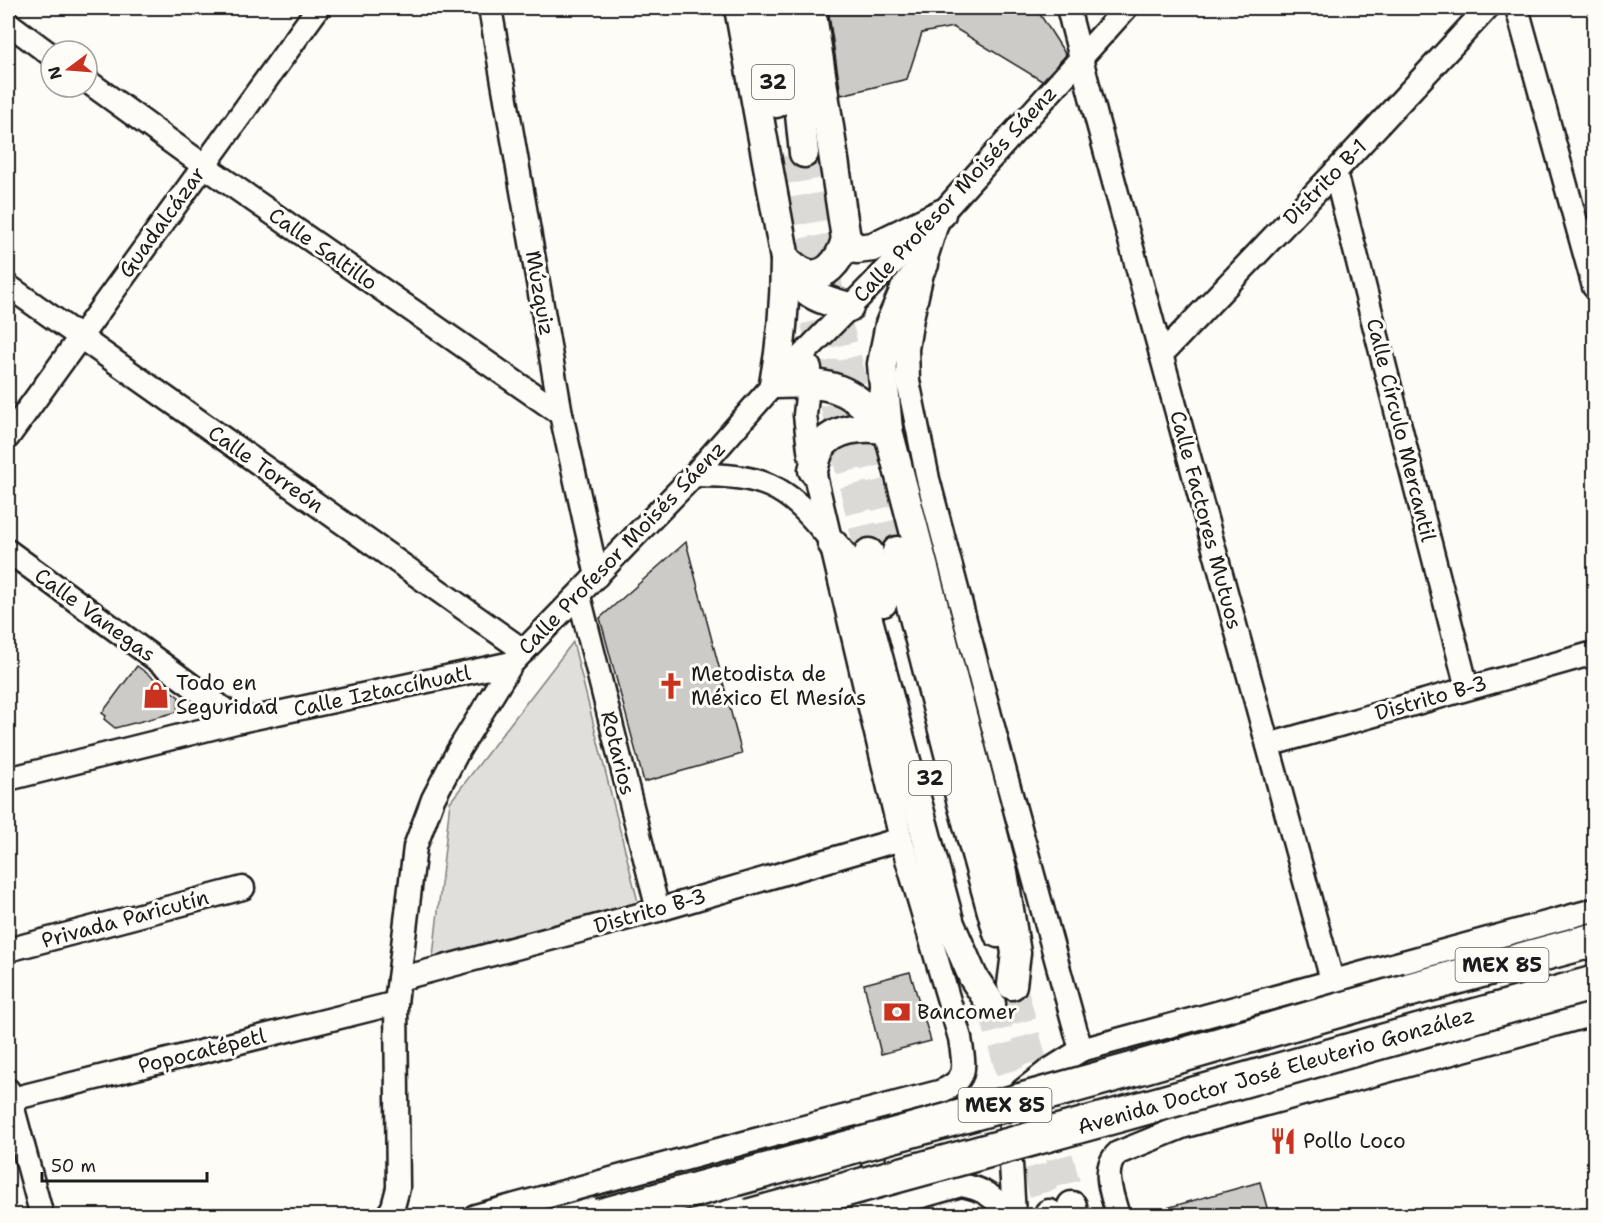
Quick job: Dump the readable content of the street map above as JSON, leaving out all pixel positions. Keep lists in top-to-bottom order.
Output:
{
  "streets": {
    "highway": ["MEX 85", "Avenida Doctor José Eleuterio González"],
    "main road": ["32"],
    "street": [
      "Distrito B-1",
      "Calle Profesor Moisés Sáenz",
      "Guadalcázar",
      "Calle Saltillo",
      "Múzquiz",
      "Calle Círculo Mercantil",
      "Calle Torreón",
      "Calle Factores Mutuos",
      "Calle Vanegas",
      "Calle Iztaccíhuatl",
      "Distrito B-3",
      "Rotarios",
      "Privada Paricutín",
      "Popocatépetl"
    ]
  },
  "crossings": [
    ["Distrito B-1", "Calle Círculo Mercantil"],
    ["Distrito B-1", "Calle Factores Mutuos"],
    ["Calle Profesor Moisés Sáenz", "Múzquiz"],
    ["Calle Profesor Moisés Sáenz", "Calle Torreón"],
    ["Calle Profesor Moisés Sáenz", "Calle Factores Mutuos"],
    ["Calle Profesor Moisés Sáenz", "Calle Iztaccíhuatl"],
    ["Calle Profesor Moisés Sáenz", "Distrito B-3"],
    ["Calle Profesor Moisés Sáenz", "Rotarios"],
    ["Calle Profesor Moisés Sáenz", "Popocatépetl"],
    ["Guadalcázar", "Calle Saltillo"],
    ["Guadalcázar", "Calle Torreón"],
    ["Calle Saltillo", "Múzquiz"],
    ["Calle Círculo Mercantil", "Distrito B-3"],
    ["Calle Torreón", "Calle Iztaccíhuatl"],
    ["Calle Factores Mutuos", "Distrito B-3"],
    ["Calle Vanegas", "Calle Iztaccíhuatl"],
    ["Distrito B-3", "Rotarios"]
  ],
  "places": {
    "church": ["Metodista de México El Mesías"],
    "shop": ["Todo en Seguridad"],
    "bank": ["Bancomer"],
    "restaurant": ["Pollo Loco"]
  },
  "scale_bar": "50 m",
  "north": "left"
}
